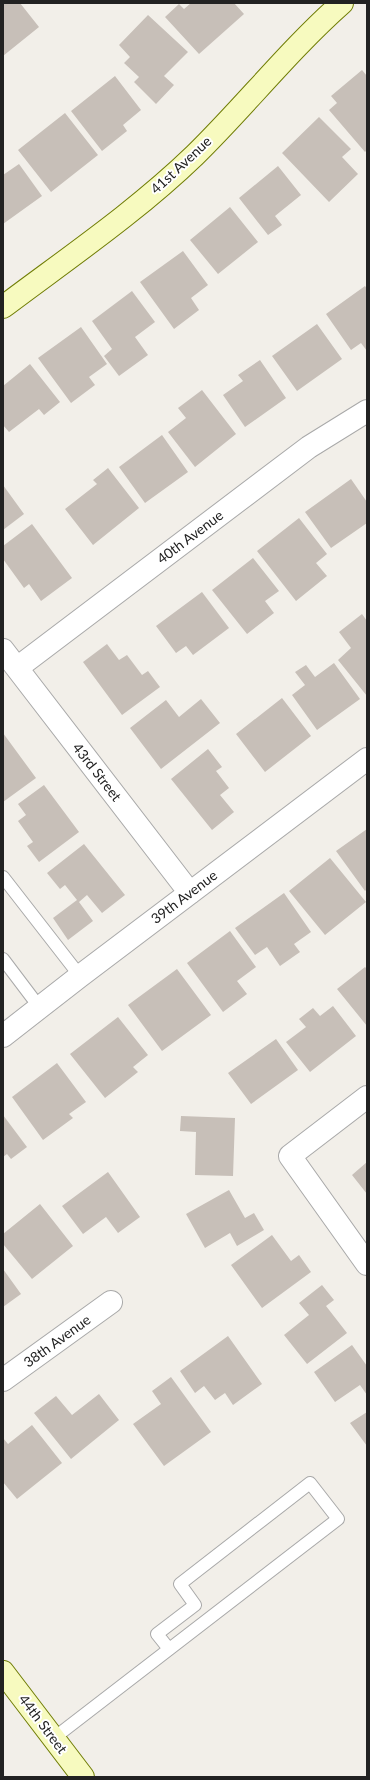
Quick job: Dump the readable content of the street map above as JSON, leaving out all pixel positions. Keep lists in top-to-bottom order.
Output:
{
  "streets": {
    "street": [
      "41st Avenue",
      "40th Avenue",
      "43rd Street",
      "39th Avenue",
      "38th Avenue",
      "44th Street"
    ]
  },
  "crossings": [
    ["40th Avenue", "43rd Street"],
    ["43rd Street", "39th Avenue"]
  ]
}
